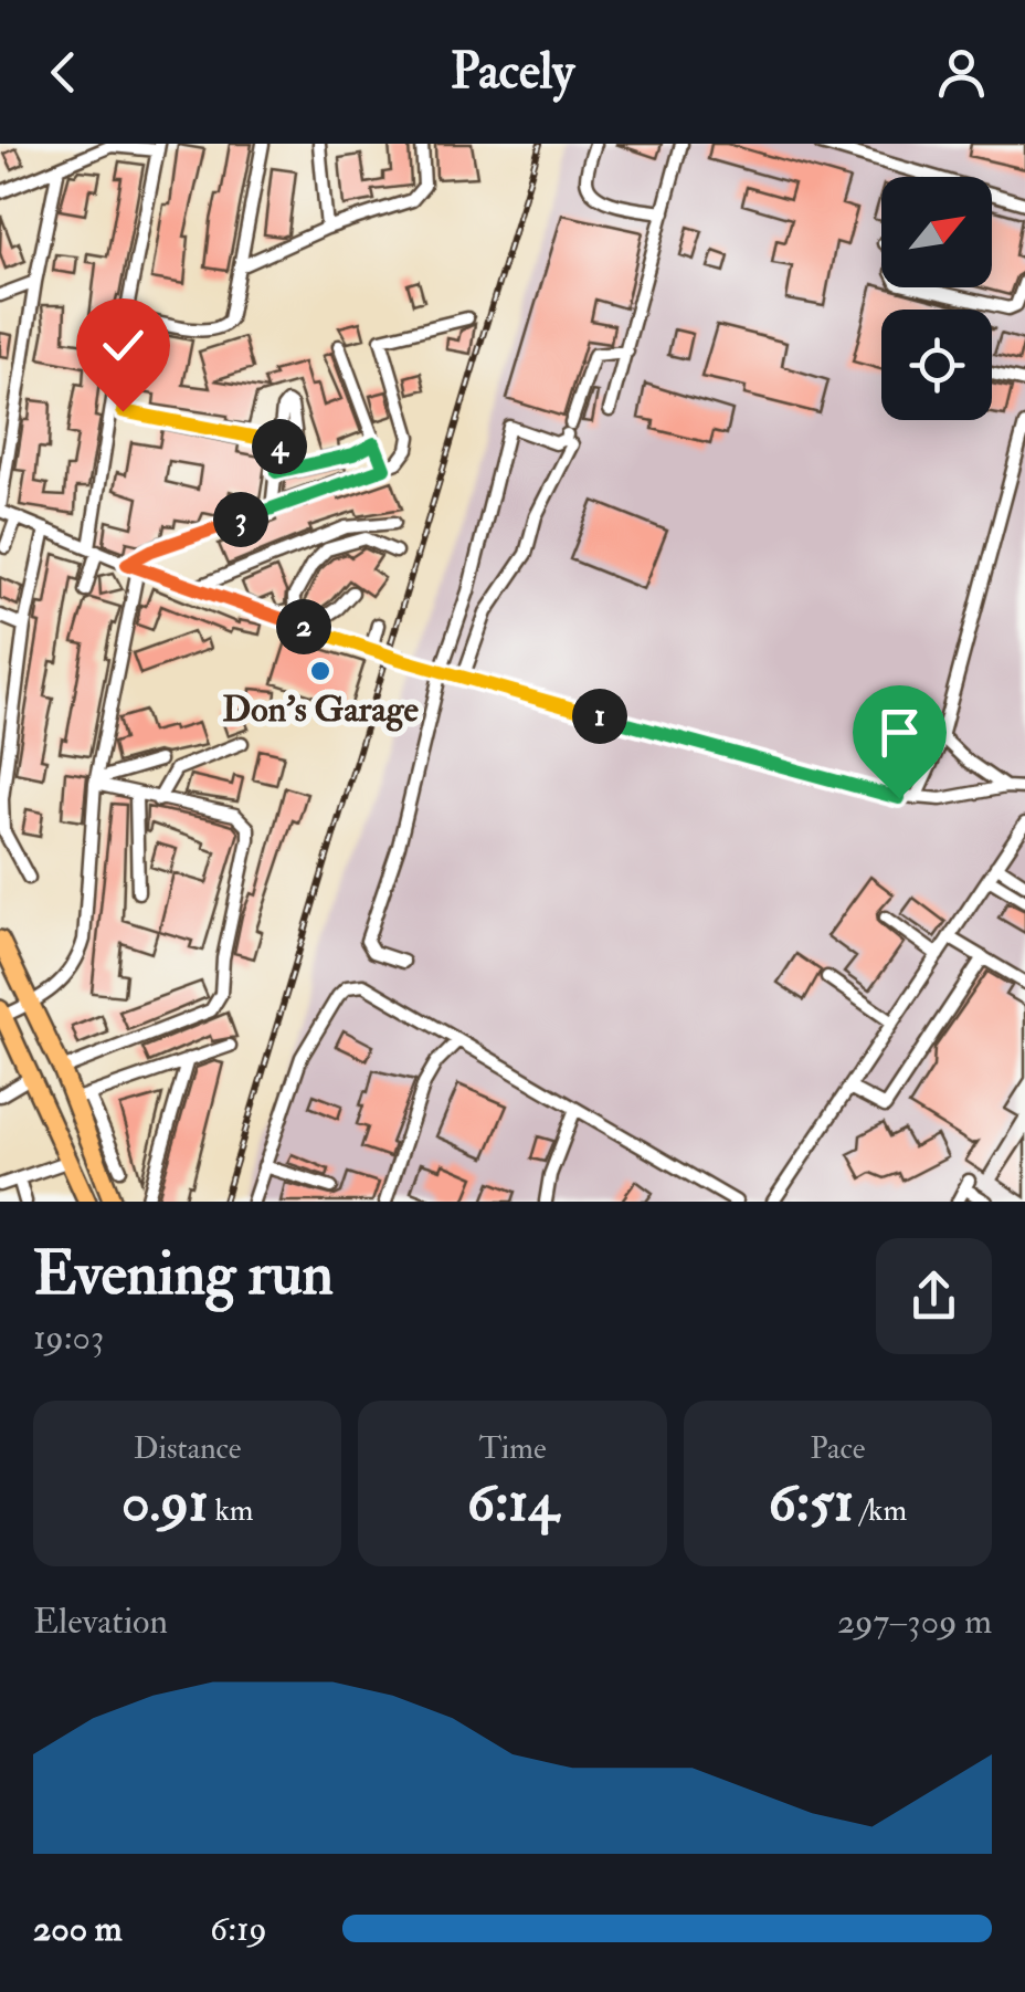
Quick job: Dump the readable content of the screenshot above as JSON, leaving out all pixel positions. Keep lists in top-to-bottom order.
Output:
{
  "places": ["Don’s Garage"],
  "north": "top right",
  "page": {
    "header": "Pacely",
    "pins": [
      "4",
      "3",
      "2",
      "1"
    ],
    "heading": ["Evening run", "19:03"],
    "stats": [
      ["Distance", "0.91 km"],
      ["Time", "6:14"],
      ["Pace", "6:51 /km"]
    ],
    "chart": ["Elevation", "297–309 m"],
    "list": [
      {
        "name": "200 m",
        "note": "6:19"
      }
    ]
  }
}
